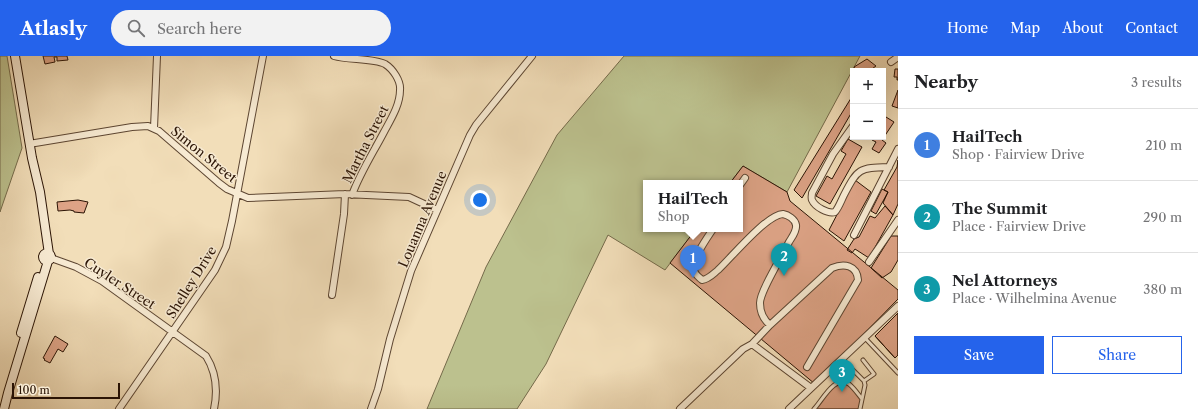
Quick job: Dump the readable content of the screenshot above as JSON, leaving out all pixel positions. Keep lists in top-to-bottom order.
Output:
{
  "streets": {
    "street": [
      "Martha Street",
      "Simon Street",
      "Louanna Avenue",
      "Shelley Drive",
      "Cuyler Street"
    ]
  },
  "crossings": [
    ["Martha Street", "Simon Street"],
    ["Simon Street", "Louanna Avenue"],
    ["Simon Street", "Shelley Drive"],
    ["Shelley Drive", "Cuyler Street"]
  ],
  "scale_bar": "100 m",
  "page": {
    "header": "Atlasly",
    "search": "Search here",
    "nav": [
      "Home",
      "Map",
      "About",
      "Contact"
    ],
    "heading": ["Nearby", "3 results"],
    "map_buttons": ["+", "−"],
    "list": [
      {
        "mark": "1",
        "name": "HailTech",
        "note": "Shop · Fairview Drive",
        "value": "210 m"
      },
      {
        "mark": "2",
        "name": "The Summit",
        "note": "Place · Fairview Drive",
        "value": "290 m"
      },
      {
        "mark": "3",
        "name": "Nel Attorneys",
        "note": "Place · Wilhelmina Avenue",
        "value": "380 m"
      }
    ],
    "popup": ["HailTech", "Shop"],
    "pins": ["2", "1", "3"],
    "buttons": ["Save", "Share"],
    "scale": "100 m"
  }
}
